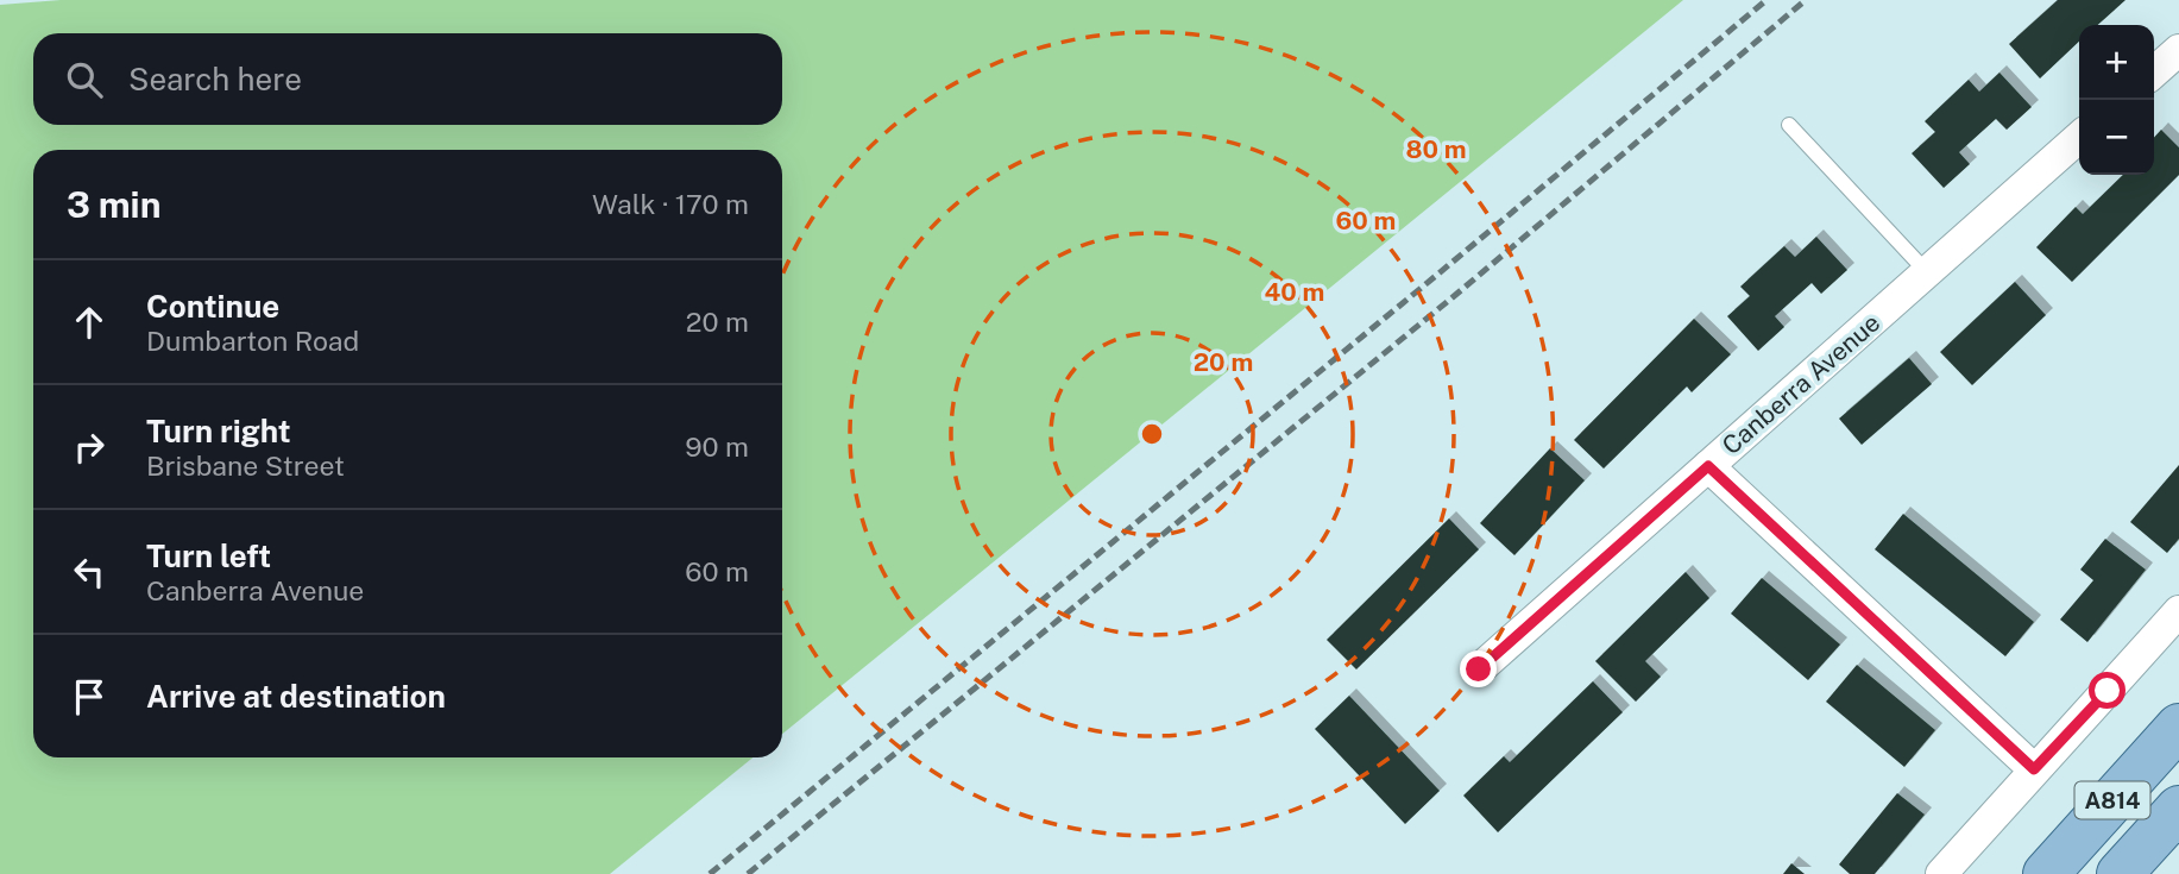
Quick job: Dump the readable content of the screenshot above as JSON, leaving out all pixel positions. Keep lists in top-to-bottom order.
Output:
{
  "streets": {
    "main road": ["A814"],
    "street": ["Canberra Avenue"]
  },
  "page": {
    "map_buttons": ["+", "−"],
    "search": "Search here",
    "heading": ["3 min", "Walk · 170 m"],
    "list": [
      ["Continue", "Dumbarton Road", "20 m"],
      ["Turn right", "Brisbane Street", "90 m"],
      ["Turn left", "Canberra Avenue", "60 m"],
      "Arrive at destination"
    ]
  },
  "rings": [
    "80 m",
    "60 m",
    "40 m",
    "20 m"
  ]
}
